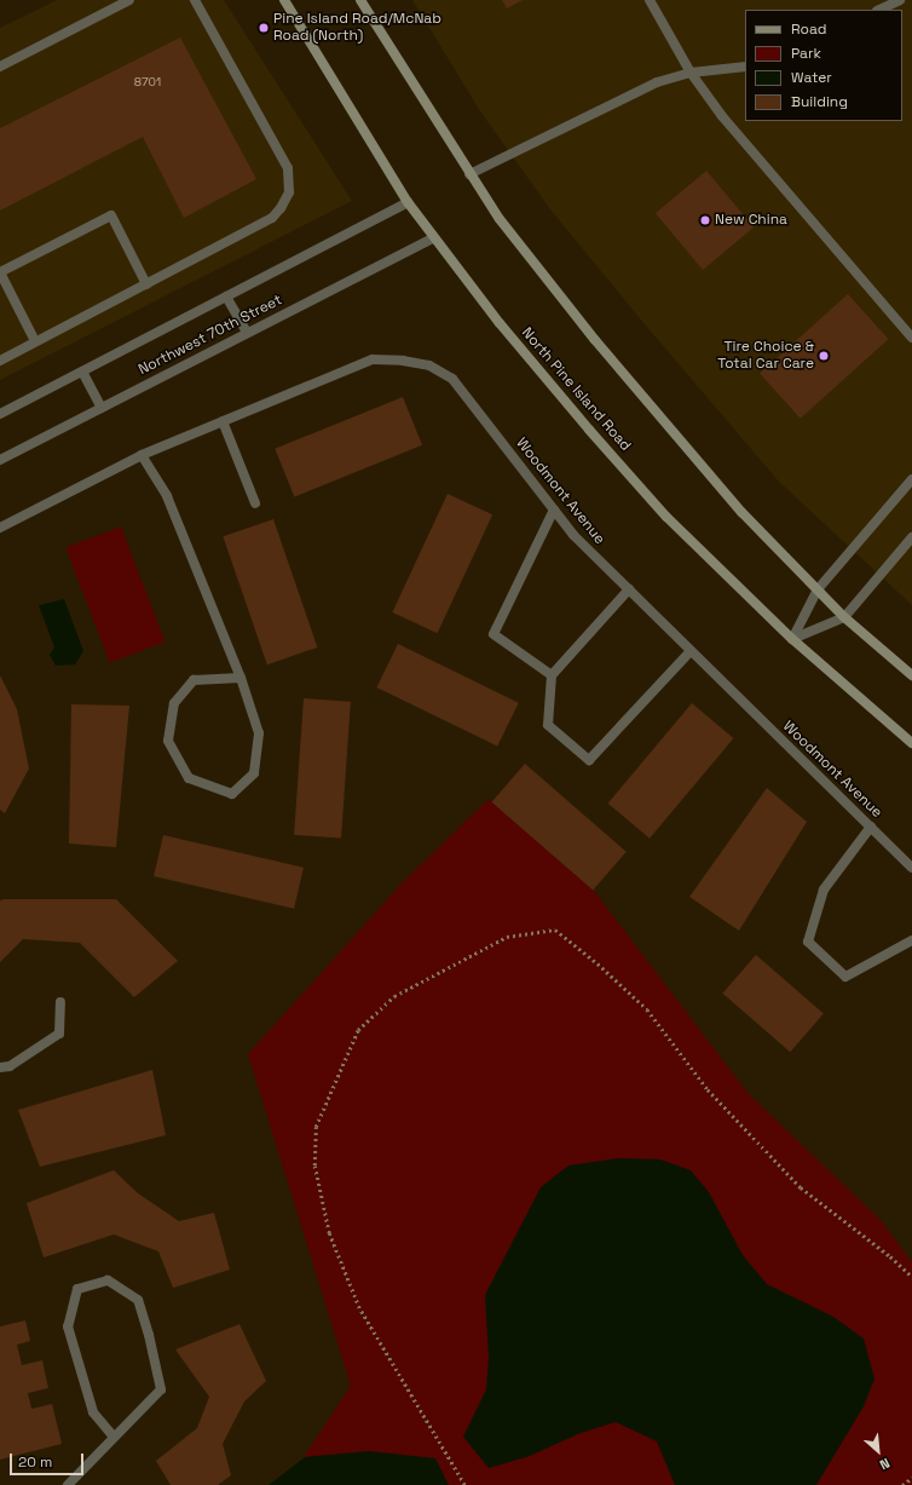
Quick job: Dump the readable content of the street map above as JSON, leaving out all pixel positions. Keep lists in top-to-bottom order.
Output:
{
  "streets": {
    "main road": ["North Pine Island Road"],
    "street": ["Northwest 70th Street", "Woodmont Avenue"]
  },
  "crossings": [
    ["Northwest 70th Street", "North Pine Island Road"]
  ],
  "places": ["Pine Island Road/McNab Road (North)", "New China", "Tire Choice & Total Car Care"],
  "house_numbers": ["8701"],
  "legend": [
    "Road",
    "Park",
    "Water",
    "Building"
  ],
  "scale_bar": "20 m",
  "north": "bottom right"
}
